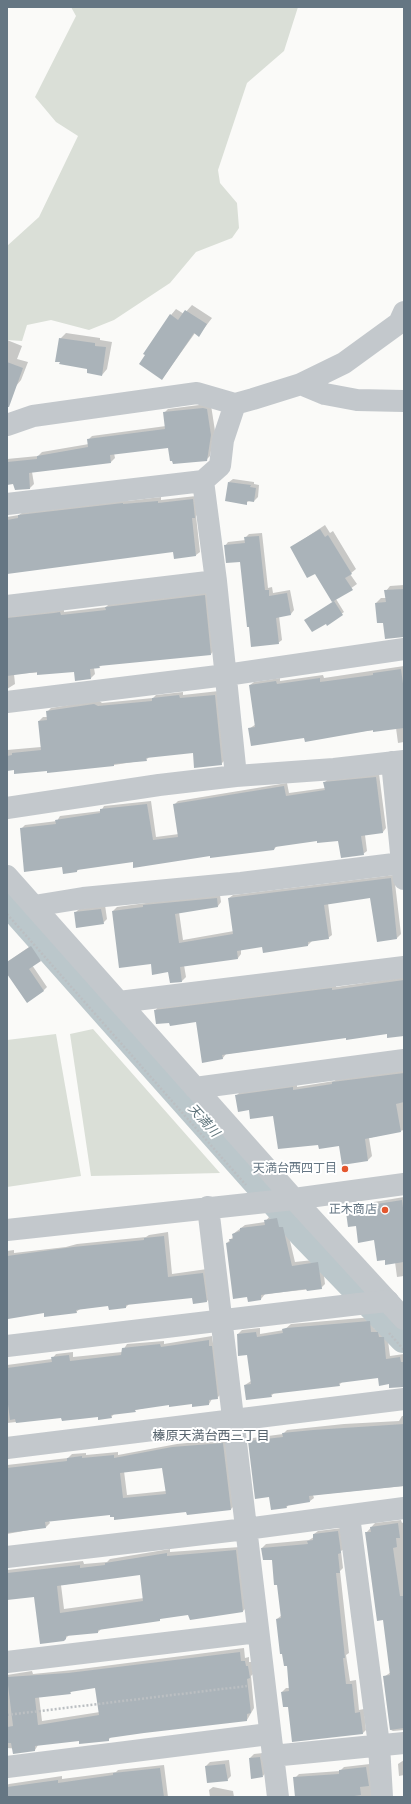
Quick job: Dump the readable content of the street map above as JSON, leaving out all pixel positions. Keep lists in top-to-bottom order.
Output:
{
  "districts": ["榛原天満台西三丁目"],
  "water": ["天満川"],
  "places": ["天満台西四丁目", "正木商店"]
}
